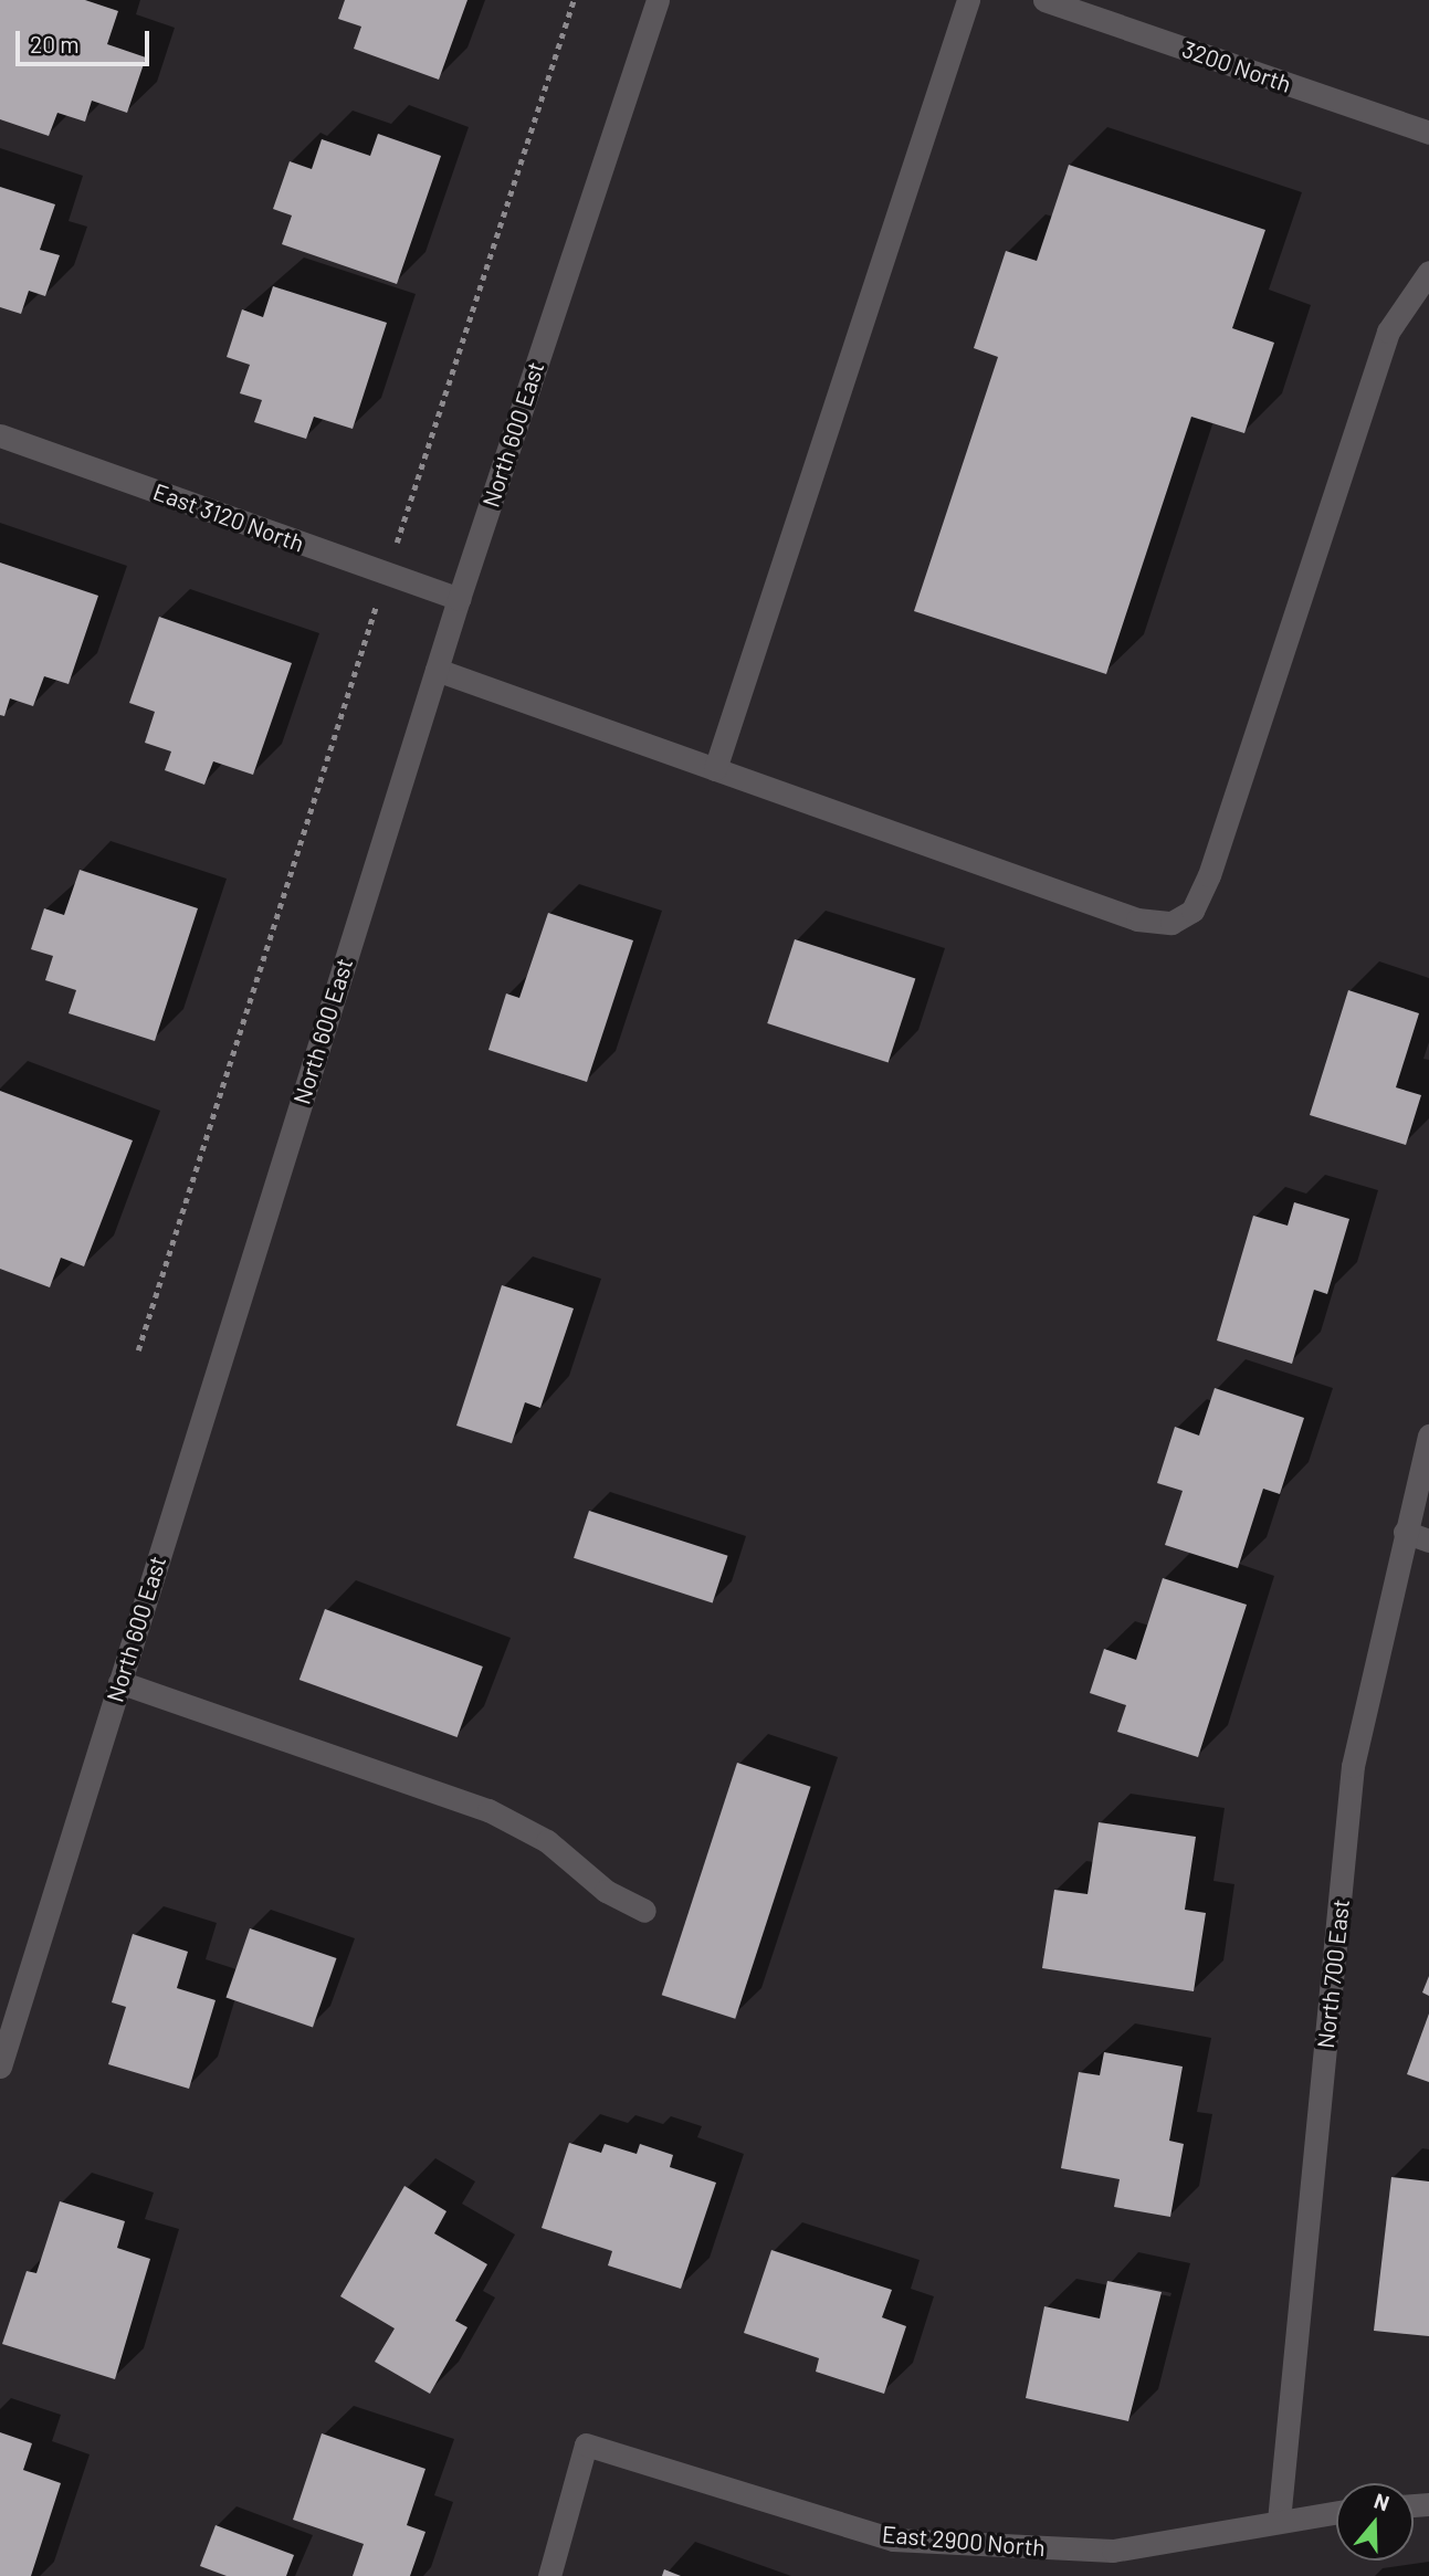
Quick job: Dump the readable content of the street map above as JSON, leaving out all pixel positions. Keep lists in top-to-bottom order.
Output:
{
  "streets": {
    "street": [
      "3200 North",
      "North 600 East",
      "East 3120 North",
      "North 700 East",
      "East 2900 North"
    ]
  },
  "crossings": [
    ["North 600 East", "East 3120 North"],
    ["North 700 East", "East 2900 North"]
  ],
  "scale_bar": "20 m",
  "north": "top"
}
